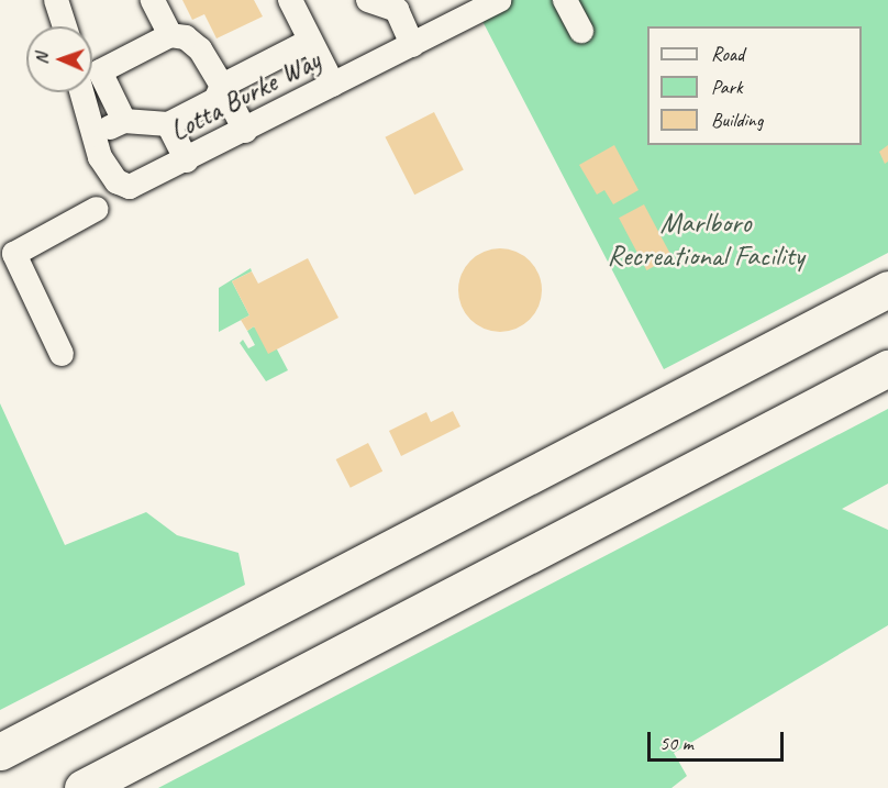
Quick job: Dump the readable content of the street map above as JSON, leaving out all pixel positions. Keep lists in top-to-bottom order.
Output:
{
  "streets": {
    "lane": ["Lotta Burke Way"]
  },
  "parks": ["Marlboro Recreational Facility"],
  "legend": ["Road", "Park", "Building"],
  "scale_bar": "50 m",
  "north": "left"
}
